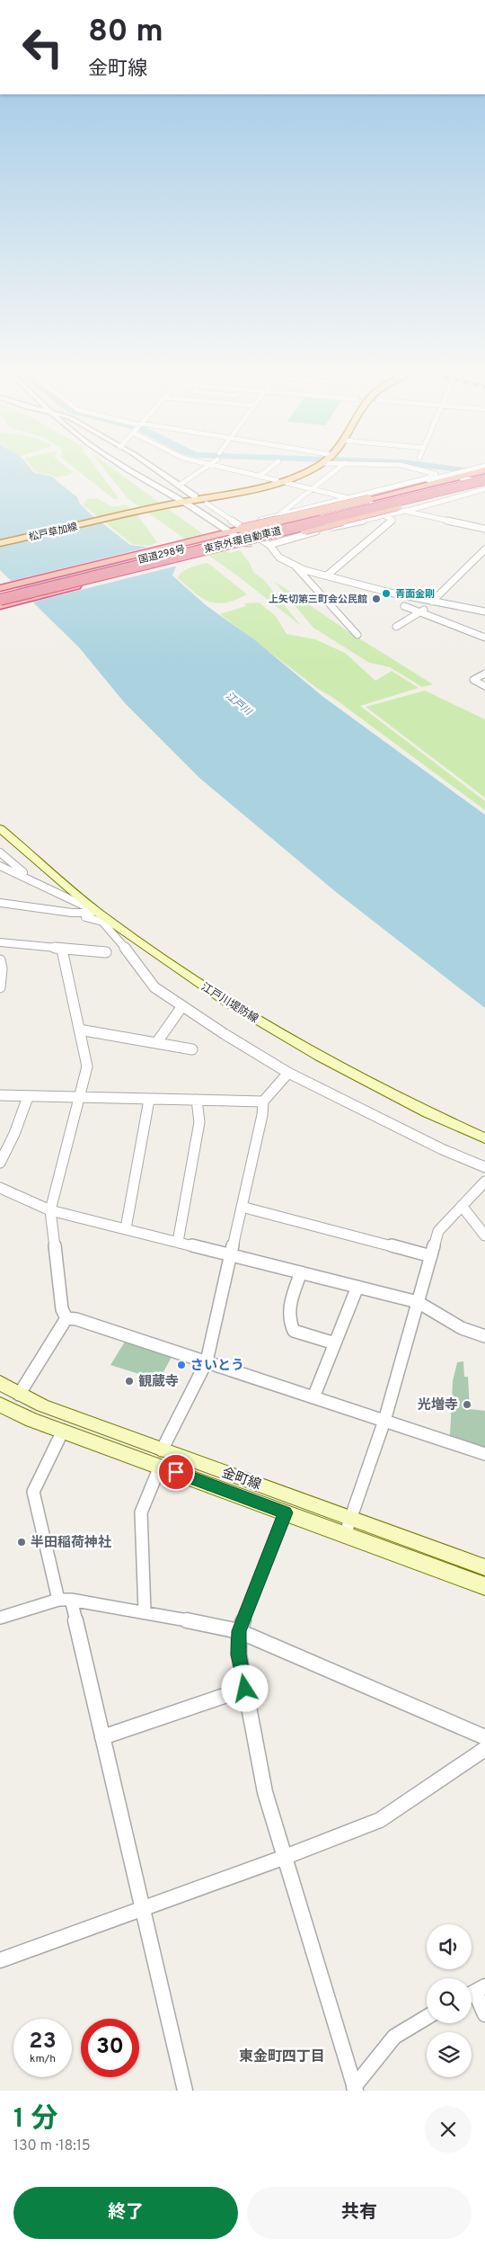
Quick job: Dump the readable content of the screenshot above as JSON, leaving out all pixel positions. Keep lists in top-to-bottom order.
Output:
{
  "streets": {
    "highway": ["東京外環自動車道", "国道298号"],
    "main road": ["松戸草加線", "江戸川堤防線", "金町線"]
  },
  "crossings": [
    ["東京外環自動車道", "国道298号"]
  ],
  "districts": ["東金町四丁目"],
  "water": ["江戸川"],
  "places": [
    "青面金剛",
    "上矢切第三町会公民館",
    "さいとう",
    "観蔵寺",
    "光増寺",
    "半田稲荷神社"
  ],
  "page": {
    "turn": ["80 m", "金町線"],
    "speed": "23 km/h",
    "limit": "30",
    "heading": ["1 分", "130 m · 18:15"],
    "buttons": ["終了", "共有"]
  }
}
